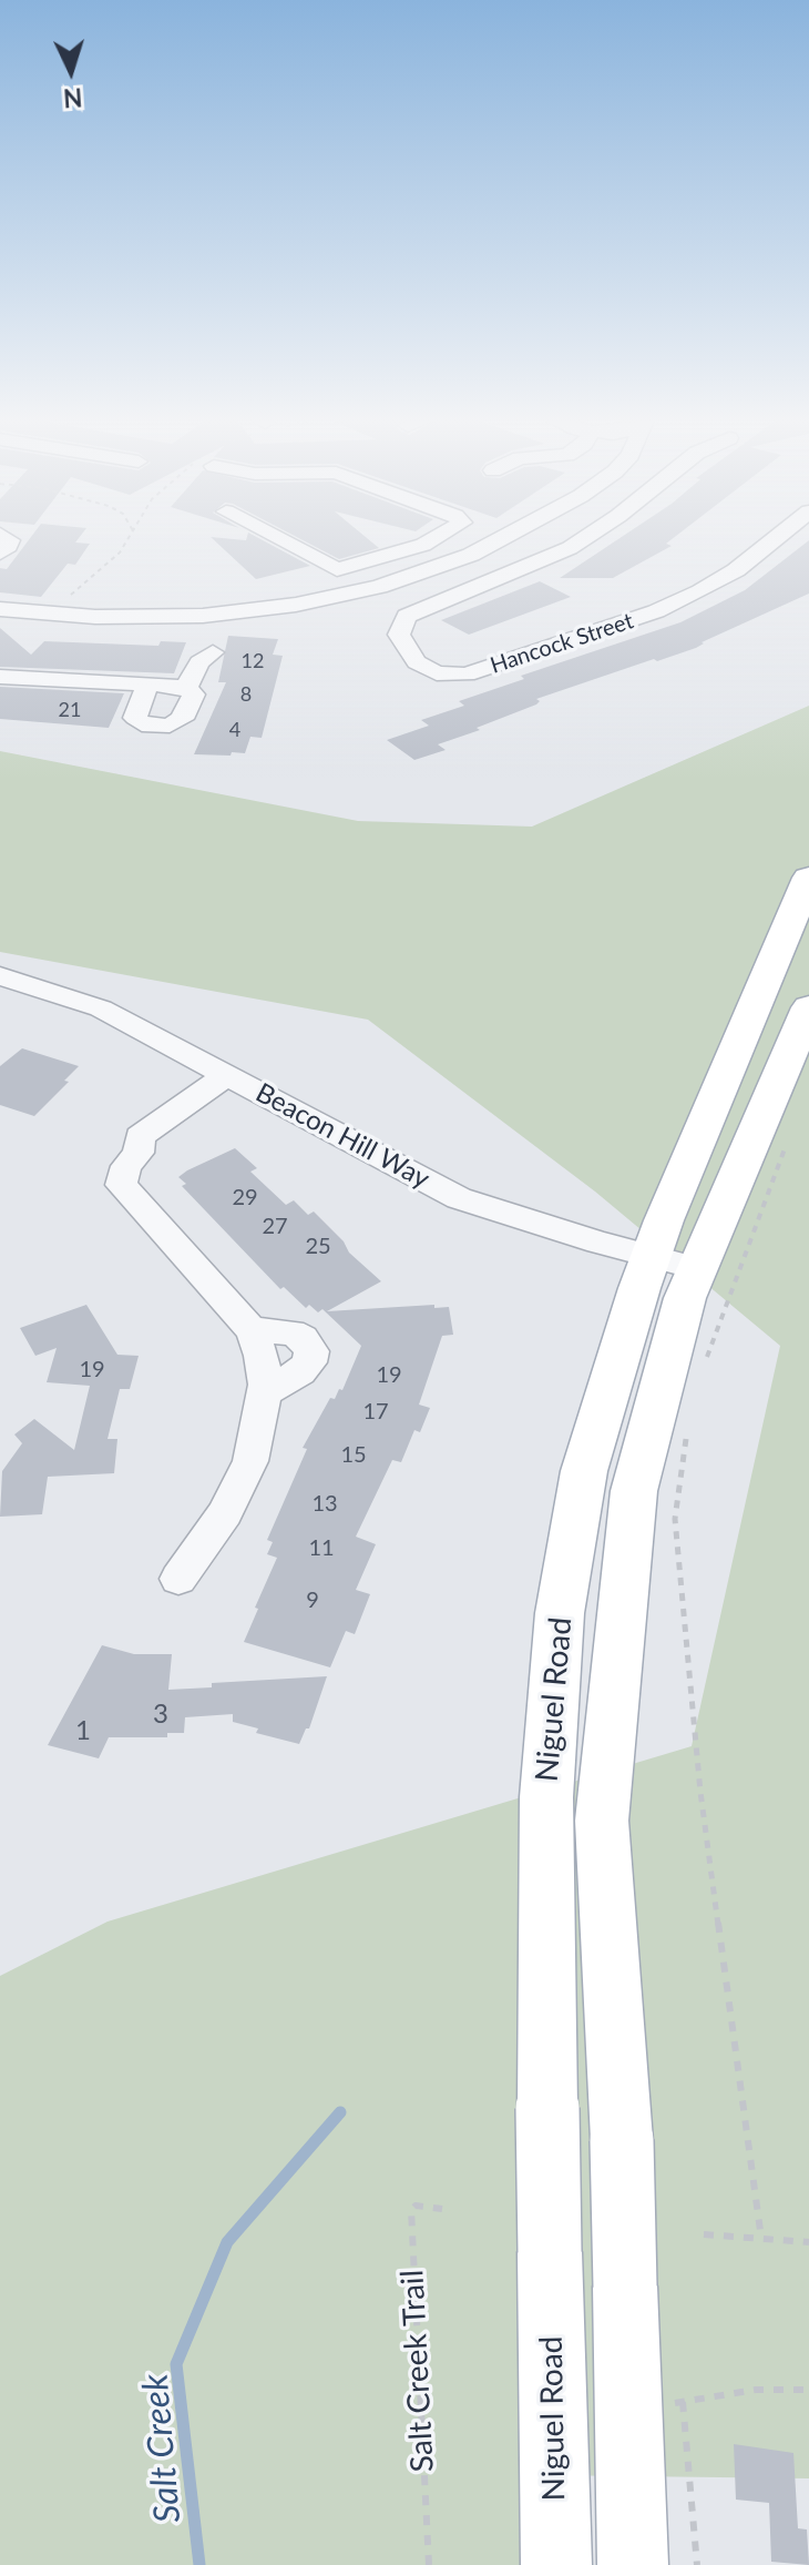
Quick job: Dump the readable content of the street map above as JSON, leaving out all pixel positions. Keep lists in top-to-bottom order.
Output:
{
  "streets": {
    "main road": ["Niguel Road"],
    "street": ["Hancock Street", "Beacon Hill Way"],
    "path": ["Salt Creek Trail"]
  },
  "crossings": [
    ["Beacon Hill Way", "Niguel Road"]
  ],
  "water": ["Salt Creek"],
  "house_numbers": [
    "12",
    "8",
    "21",
    "4",
    "29",
    "27",
    "25",
    "19",
    "19",
    "17",
    "15",
    "13",
    "11",
    "9",
    "3",
    "1"
  ],
  "north": "bottom"
}
